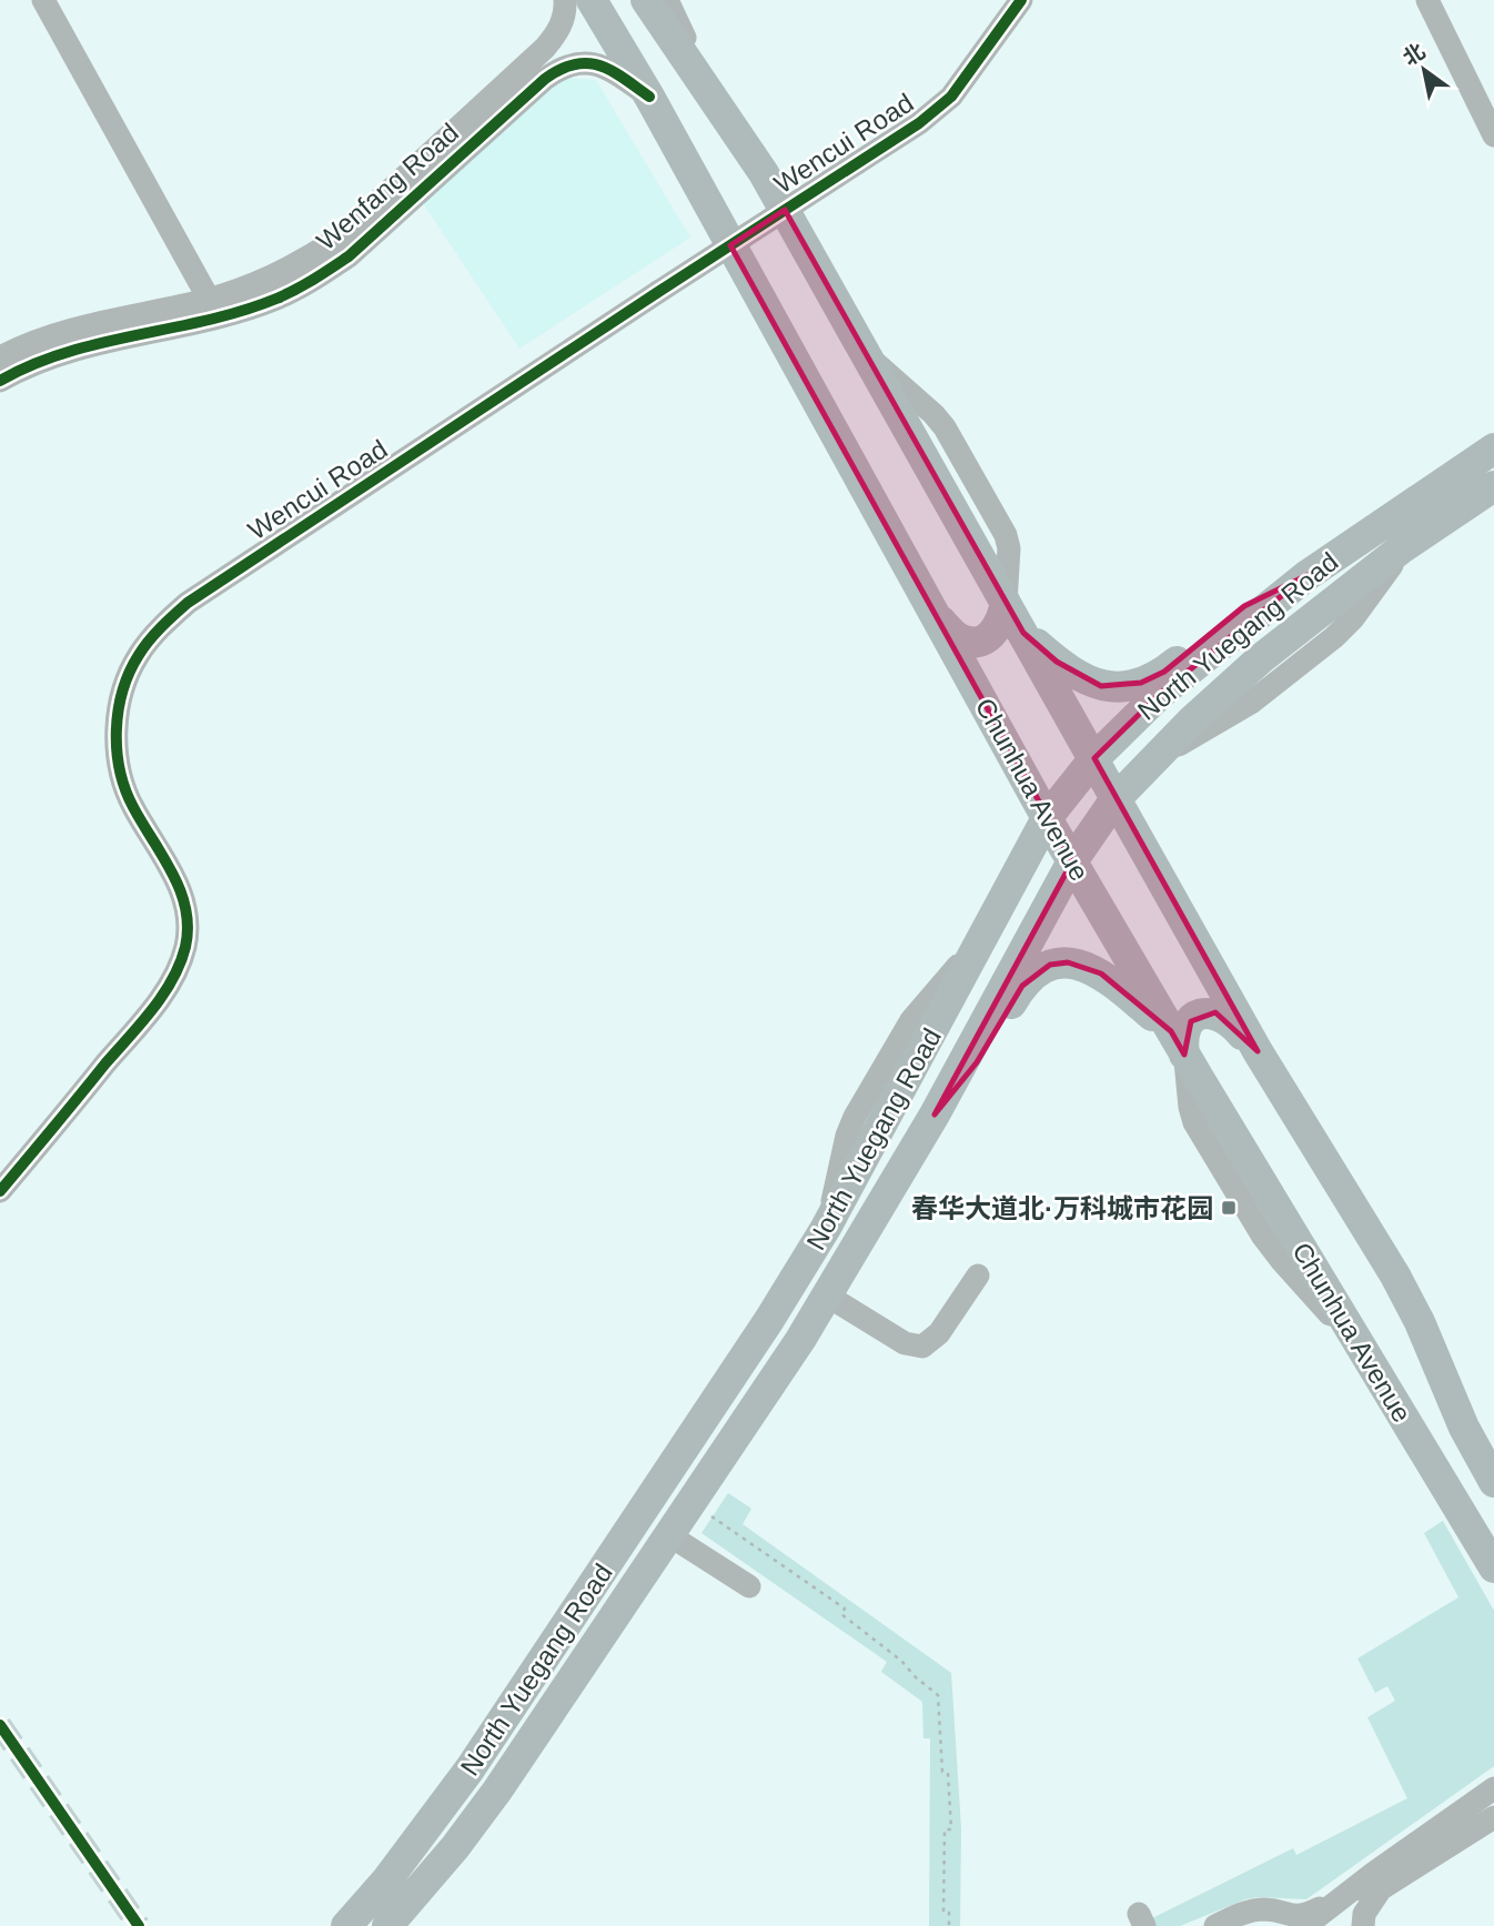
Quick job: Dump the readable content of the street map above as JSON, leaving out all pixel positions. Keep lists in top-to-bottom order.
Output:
{
  "streets": {
    "main road": ["North Yuegang Road", "Chunhua Avenue"],
    "street": ["Wencui Road", "Wenfang Road"]
  },
  "crossings": [
    ["Wenfang Road", "Chunhua Avenue"],
    ["North Yuegang Road", "Chunhua Avenue"]
  ],
  "places": {
    "transit": ["春华大道北·万科城市花园"]
  },
  "north": "top left"
}
